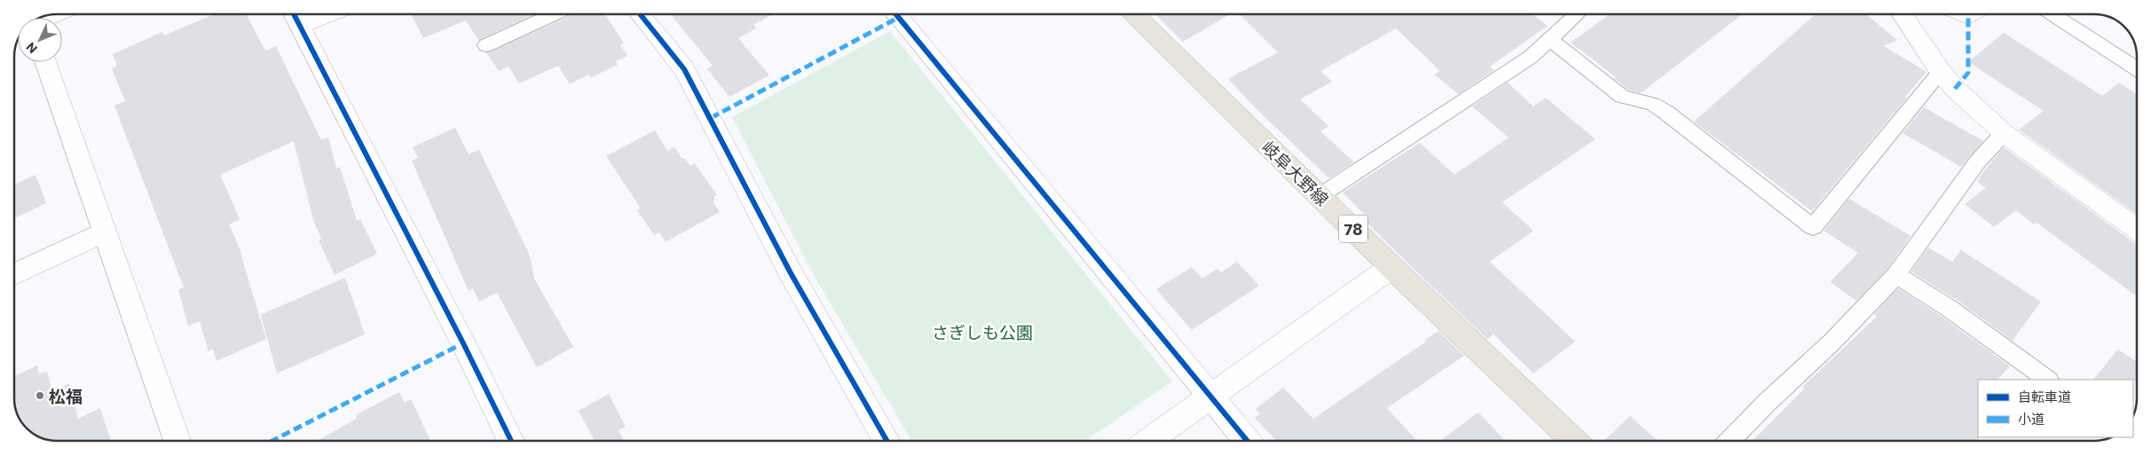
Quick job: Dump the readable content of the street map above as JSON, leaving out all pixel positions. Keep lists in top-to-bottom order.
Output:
{
  "streets": {
    "main road": ["岐阜大野線", "78"]
  },
  "parks": ["さぎしも公園"],
  "places": ["松福"],
  "legend": ["自転車道", "小道"],
  "north": "bottom left"
}
